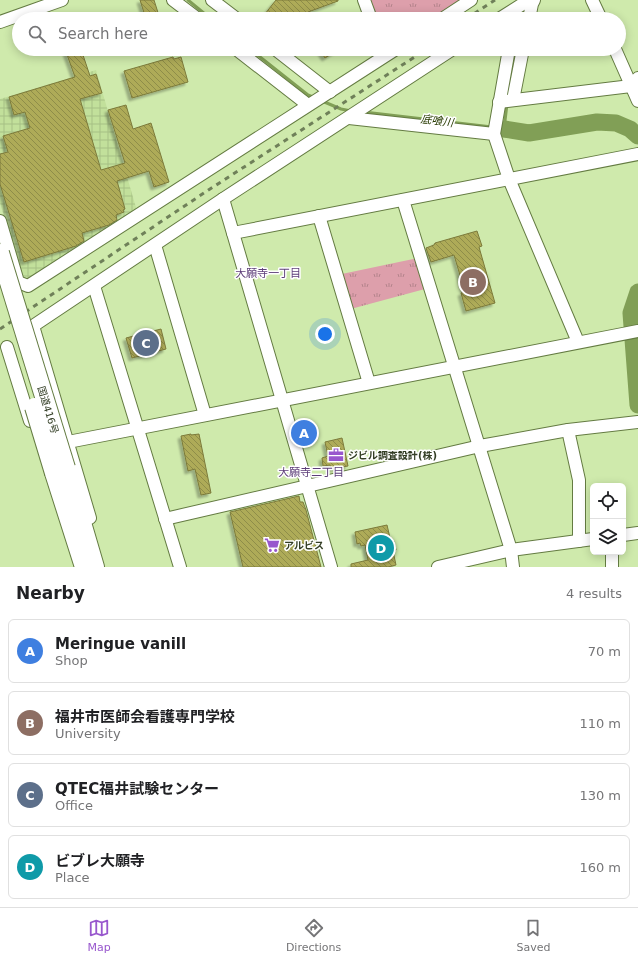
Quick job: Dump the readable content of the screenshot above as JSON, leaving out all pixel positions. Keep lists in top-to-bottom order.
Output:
{
  "streets": {
    "highway": ["国道416号"]
  },
  "districts": ["大願寺一丁目", "大願寺二丁目"],
  "water": ["底喰川"],
  "places": {
    "office": ["ジビル調査設計(株)"],
    "supermarket": ["アルビス"]
  },
  "page": {
    "search": "Search here",
    "pins": [
      "B",
      "C",
      "A",
      "D"
    ],
    "heading": ["Nearby", "4 results"],
    "list": [
      {
        "mark": "A",
        "name": "Meringue vanill",
        "note": "Shop",
        "value": "70 m"
      },
      {
        "mark": "B",
        "name": "福井市医師会看護専門学校",
        "note": "University",
        "value": "110 m"
      },
      {
        "mark": "C",
        "name": "QTEC福井試験センター",
        "note": "Office",
        "value": "130 m"
      },
      {
        "mark": "D",
        "name": "ビブレ大願寺",
        "note": "Place",
        "value": "160 m"
      }
    ],
    "nav": ["Map", "Directions", "Saved"]
  }
}
